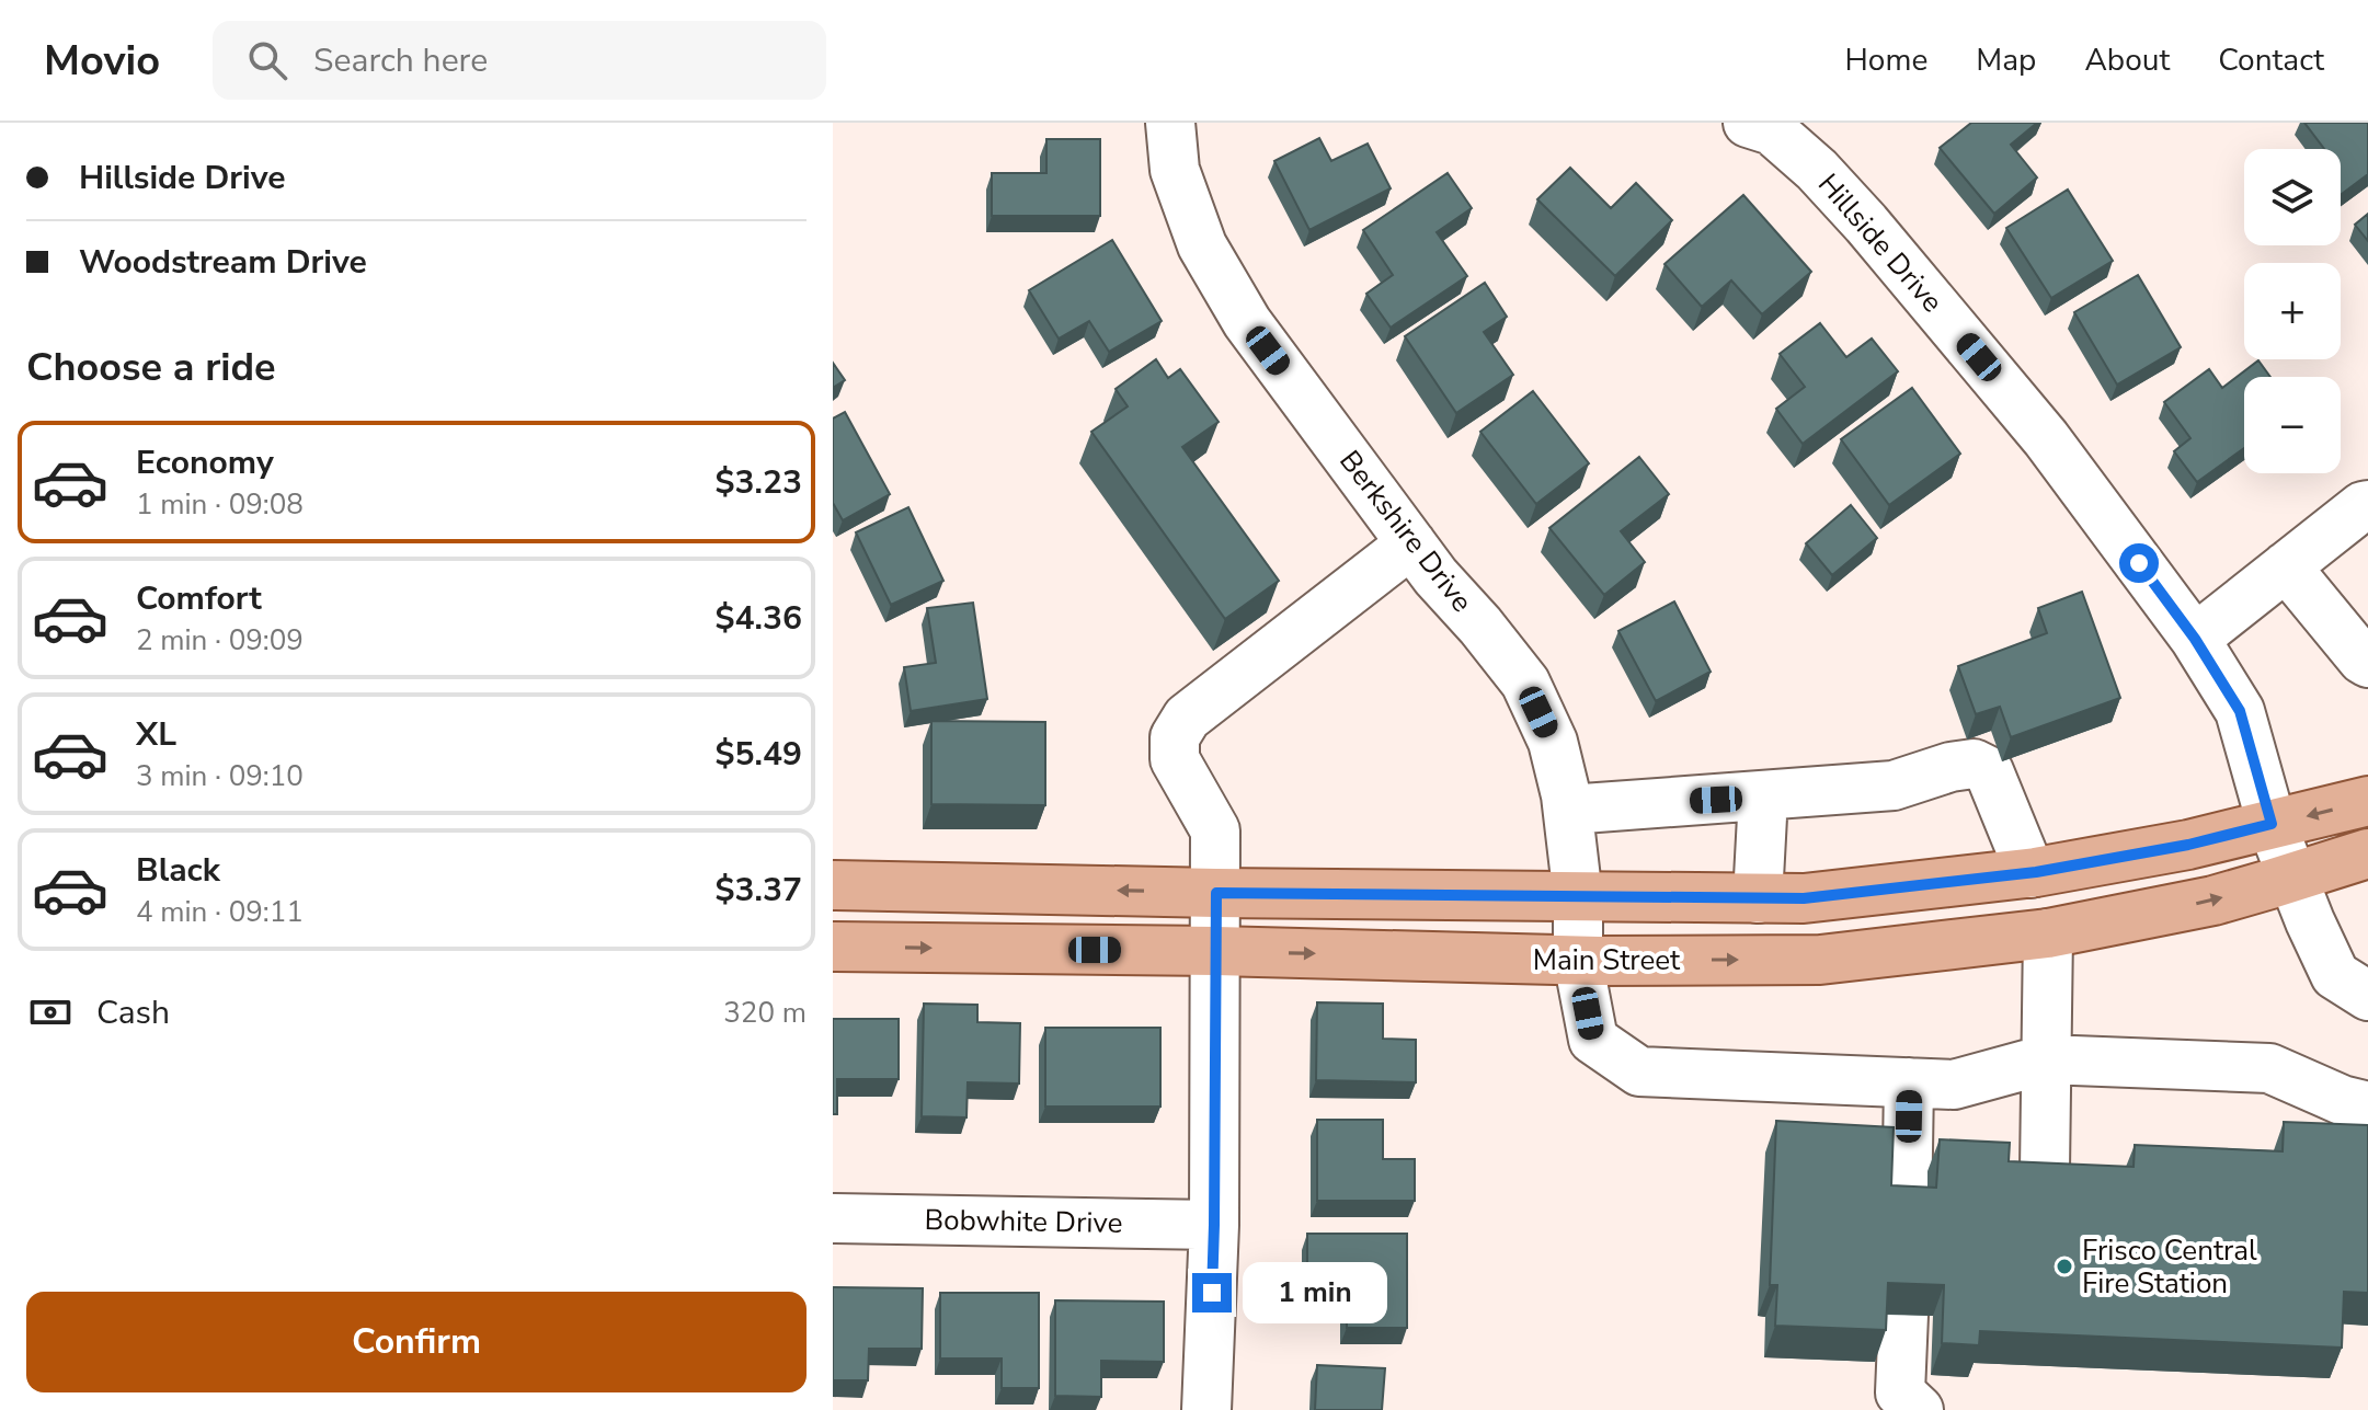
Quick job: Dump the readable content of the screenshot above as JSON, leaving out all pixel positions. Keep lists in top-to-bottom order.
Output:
{
  "streets": {
    "main road": ["Main Street"],
    "street": ["Hillside Drive", "Berkshire Drive", "Bobwhite Drive"]
  },
  "crossings": [
    ["Hillside Drive", "Main Street"],
    ["Berkshire Drive", "Main Street"]
  ],
  "places": ["Frisco Central Fire Station"],
  "page": {
    "header": "Movio",
    "search": "Search here",
    "nav": [
      "Home",
      "Map",
      "About",
      "Contact"
    ],
    "banner": ["Hillside Drive", "Woodstream Drive"],
    "map_buttons": ["+", "−"],
    "heading": "Choose a ride",
    "list": [
      {
        "name": "Economy",
        "note": "1 min · 09:08",
        "value": "$3.23"
      },
      {
        "name": "Comfort",
        "note": "2 min · 09:09",
        "value": "$4.36"
      },
      {
        "name": "XL",
        "note": "3 min · 09:10",
        "value": "$5.49"
      },
      {
        "name": "Black",
        "note": "4 min · 09:11",
        "value": "$3.37"
      }
    ],
    "pay": ["Cash", "320 m"],
    "bubble": "1 min",
    "buttons": "Confirm"
  }
}
